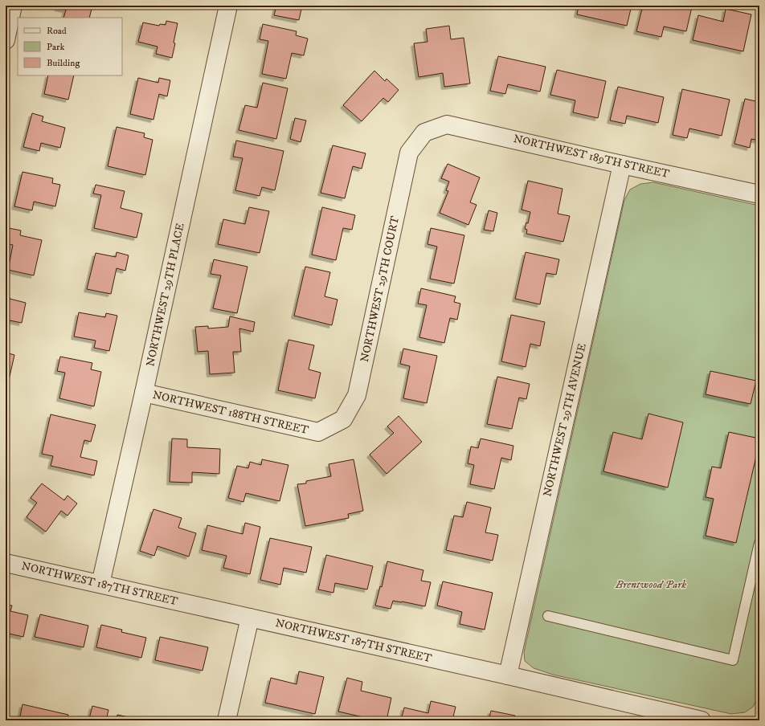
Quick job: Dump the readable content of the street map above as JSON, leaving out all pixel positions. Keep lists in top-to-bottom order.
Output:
{
  "streets": {
    "street": [
      "NORTHWEST 189TH STREET",
      "NORTHWEST 29TH COURT",
      "NORTHWEST 29TH PLACE",
      "NORTHWEST 188TH STREET",
      "NORTHWEST 29TH AVENUE",
      "NORTHWEST 187TH STREET"
    ]
  },
  "crossings": [
    ["NORTHWEST 189TH STREET", "NORTHWEST 29TH COURT"],
    ["NORTHWEST 189TH STREET", "NORTHWEST 29TH AVENUE"],
    ["NORTHWEST 29TH COURT", "NORTHWEST 188TH STREET"],
    ["NORTHWEST 29TH PLACE", "NORTHWEST 188TH STREET"],
    ["NORTHWEST 29TH PLACE", "NORTHWEST 187TH STREET"],
    ["NORTHWEST 29TH AVENUE", "NORTHWEST 187TH STREET"]
  ],
  "parks": ["Brentwood Park"],
  "legend": ["Road", "Park", "Building"]
}
